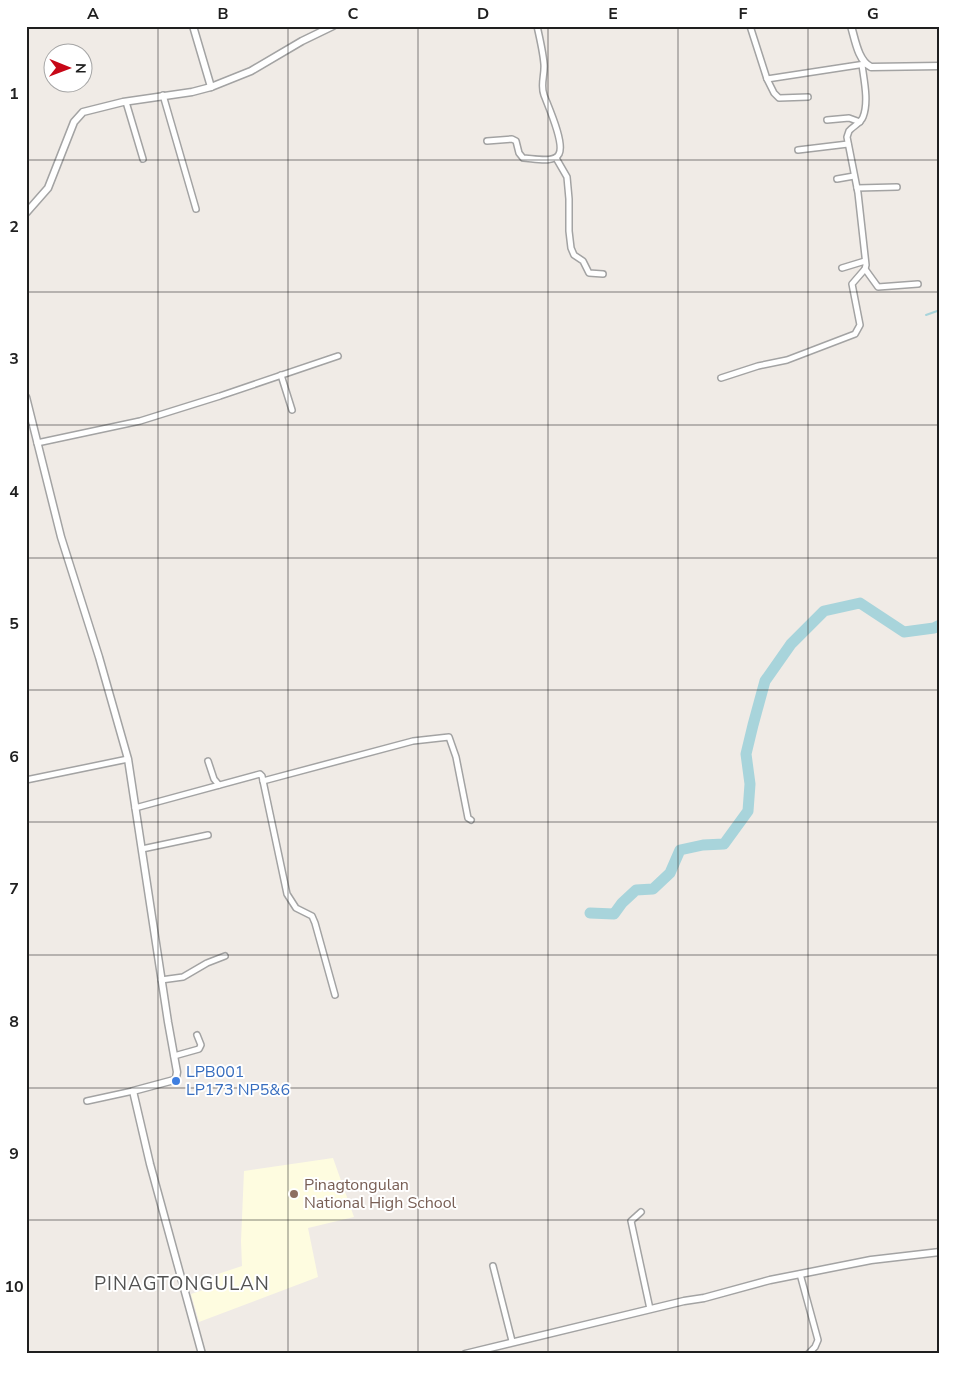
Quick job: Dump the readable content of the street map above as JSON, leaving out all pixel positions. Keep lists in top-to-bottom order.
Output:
{
  "districts": ["PINAGTONGULAN"],
  "places": ["LPB001 LP173 NP5&6", "Pinagtongulan National High School"],
  "north": "right",
  "grid": {
    "columns": [
      "A",
      "B",
      "C",
      "D",
      "E",
      "F",
      "G"
    ],
    "rows": [
      "1",
      "2",
      "3",
      "4",
      "5",
      "6",
      "7",
      "8",
      "9",
      "10"
    ]
  }
}
